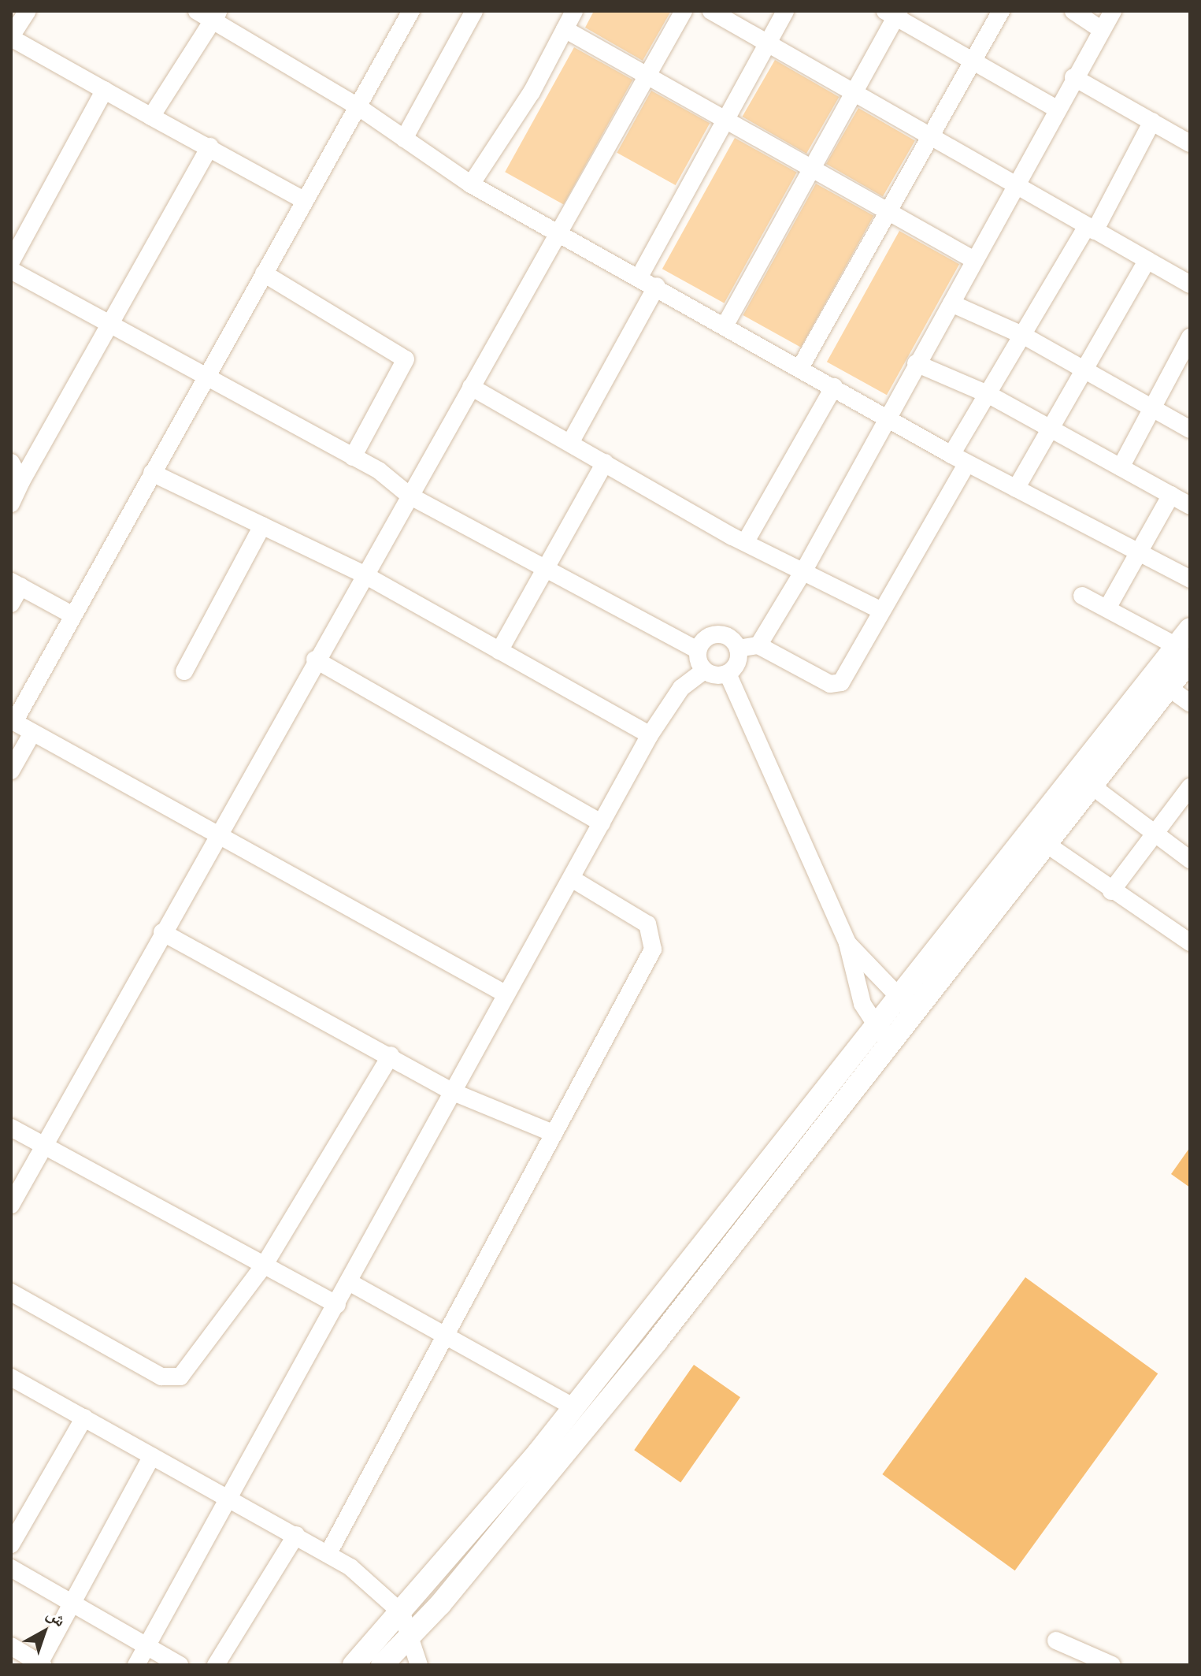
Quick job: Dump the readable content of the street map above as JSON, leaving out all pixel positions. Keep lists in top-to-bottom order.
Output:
{
  "north": "top right"
}
